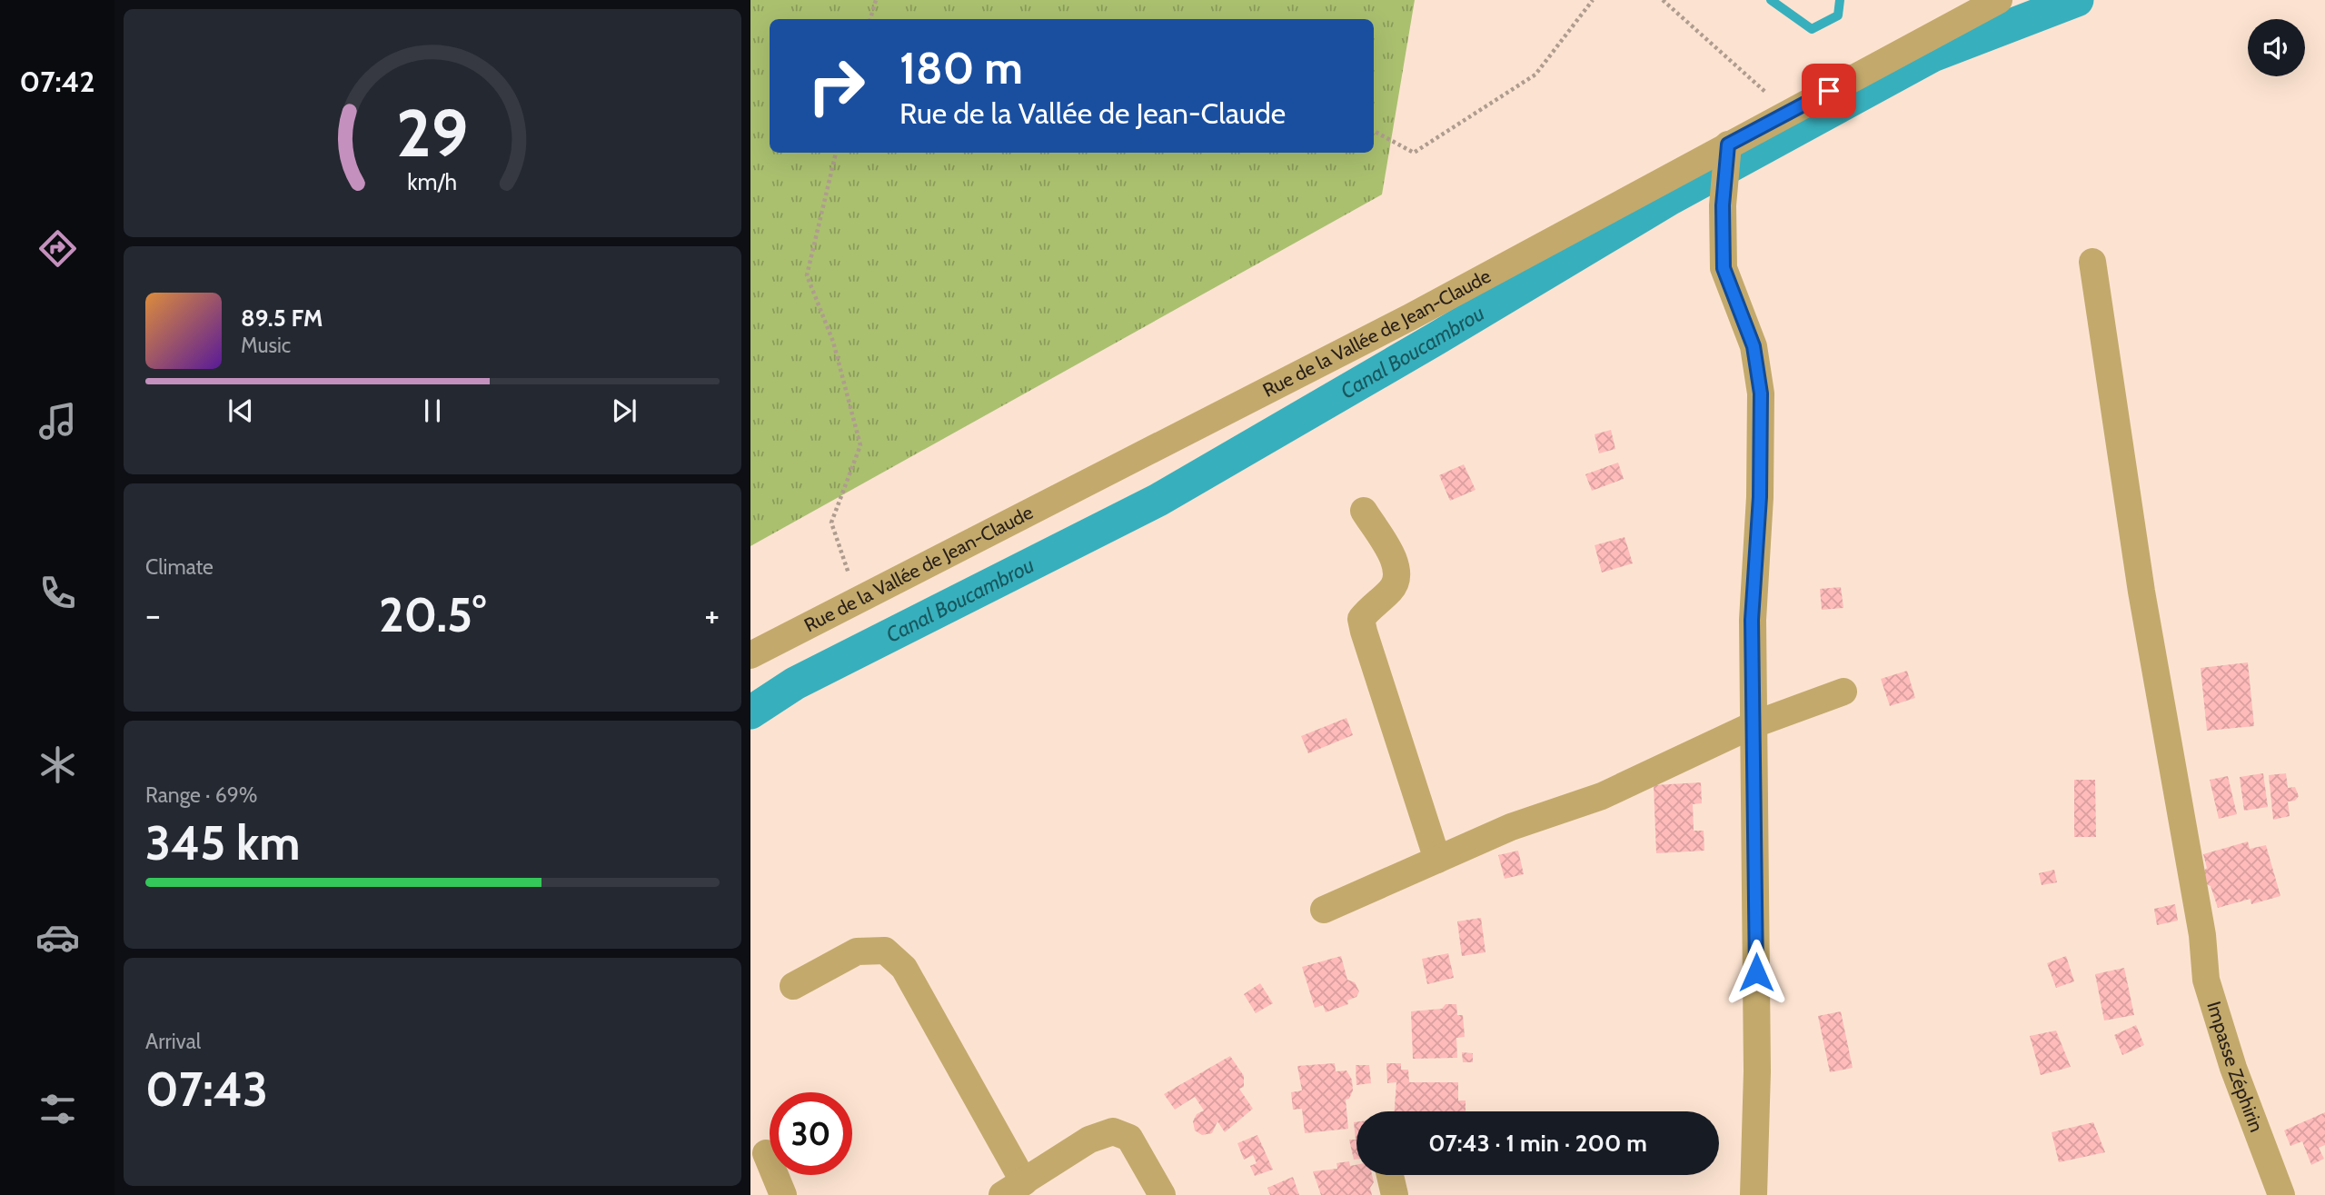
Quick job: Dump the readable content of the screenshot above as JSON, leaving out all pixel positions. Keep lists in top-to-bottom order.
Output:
{
  "streets": {
    "street": ["Rue de la Vallée de Jean-Claude", "Impasse Zéphirin"]
  },
  "water": ["Canal Boucambrou"],
  "page": {
    "tabs": "07:42",
    "turn": ["180 m", "Rue de la Vallée de Jean-Claude"],
    "song": ["89.5 FM", "Music"],
    "tile": [
      "Climate",
      ["Range · 69%", "345 km"],
      ["Arrival", "07:43"]
    ],
    "heat": ["−", "20.5°", "+"],
    "limit": "30",
    "trip": "07:43 · 1 min · 200 m",
    "gauge": ["29", "km/h"]
  }
}
